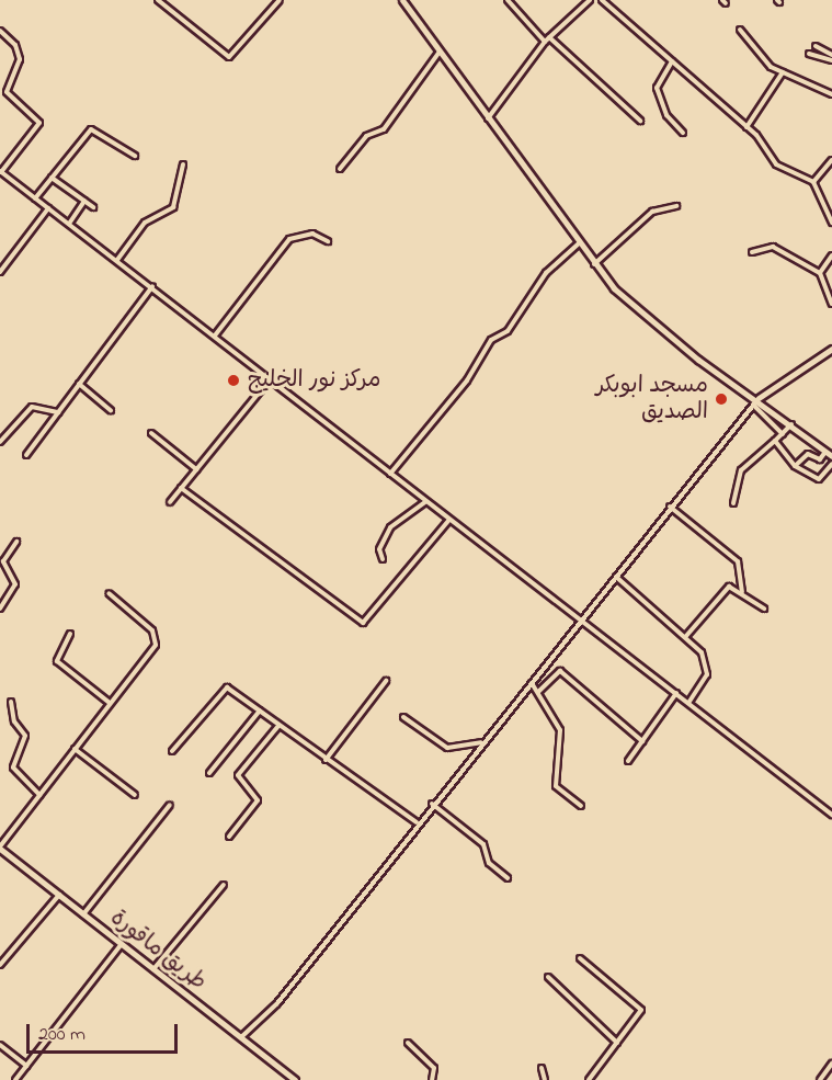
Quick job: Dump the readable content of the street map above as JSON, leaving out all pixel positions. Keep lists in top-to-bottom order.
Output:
{
  "streets": {
    "street": ["طريق ماقورة"]
  },
  "places": ["مركز نور الخليج", "مسجد ابوبكر الصديق"],
  "scale_bar": "200 m"
}
